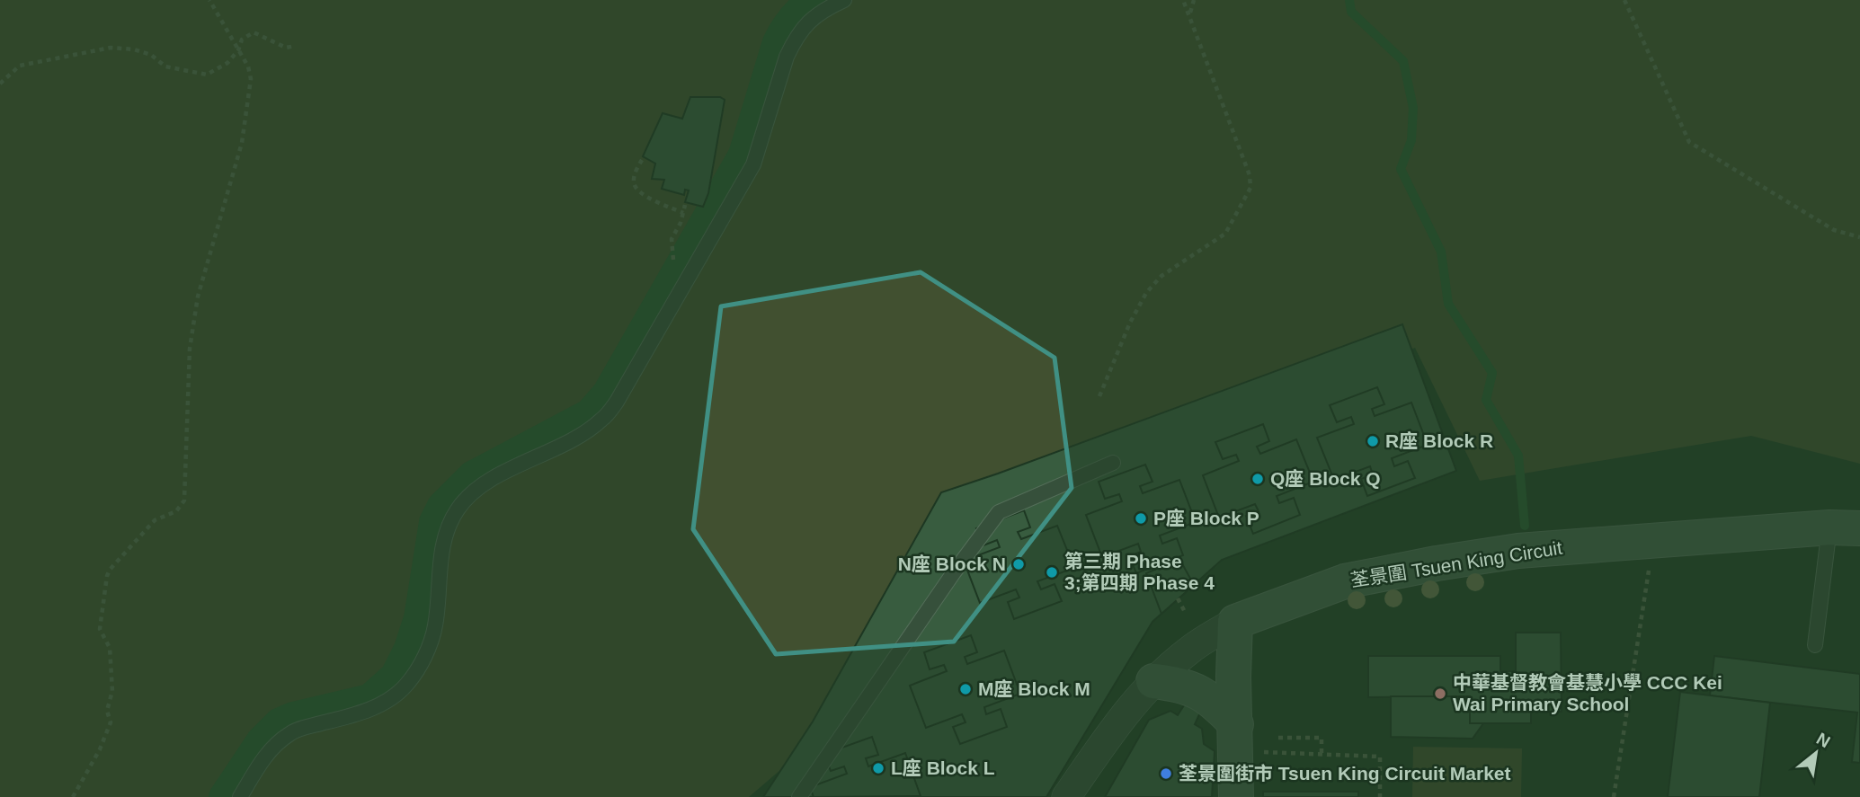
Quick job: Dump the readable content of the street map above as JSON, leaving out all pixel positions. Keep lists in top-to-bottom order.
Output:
{
  "streets": {
    "street": ["荃景圍 Tsuen King Circuit"]
  },
  "places": [
    "R座 Block R",
    "Q座 Block Q",
    "P座 Block P",
    "N座 Block N",
    "第三期 Phase 3;第四期 Phase 4",
    "M座 Block M",
    "中華基督教會基慧小學 CCC Kei Wai Primary School",
    "L座 Block L",
    "荃景圍街市 Tsuen King Circuit Market"
  ],
  "north": "top right"
}
